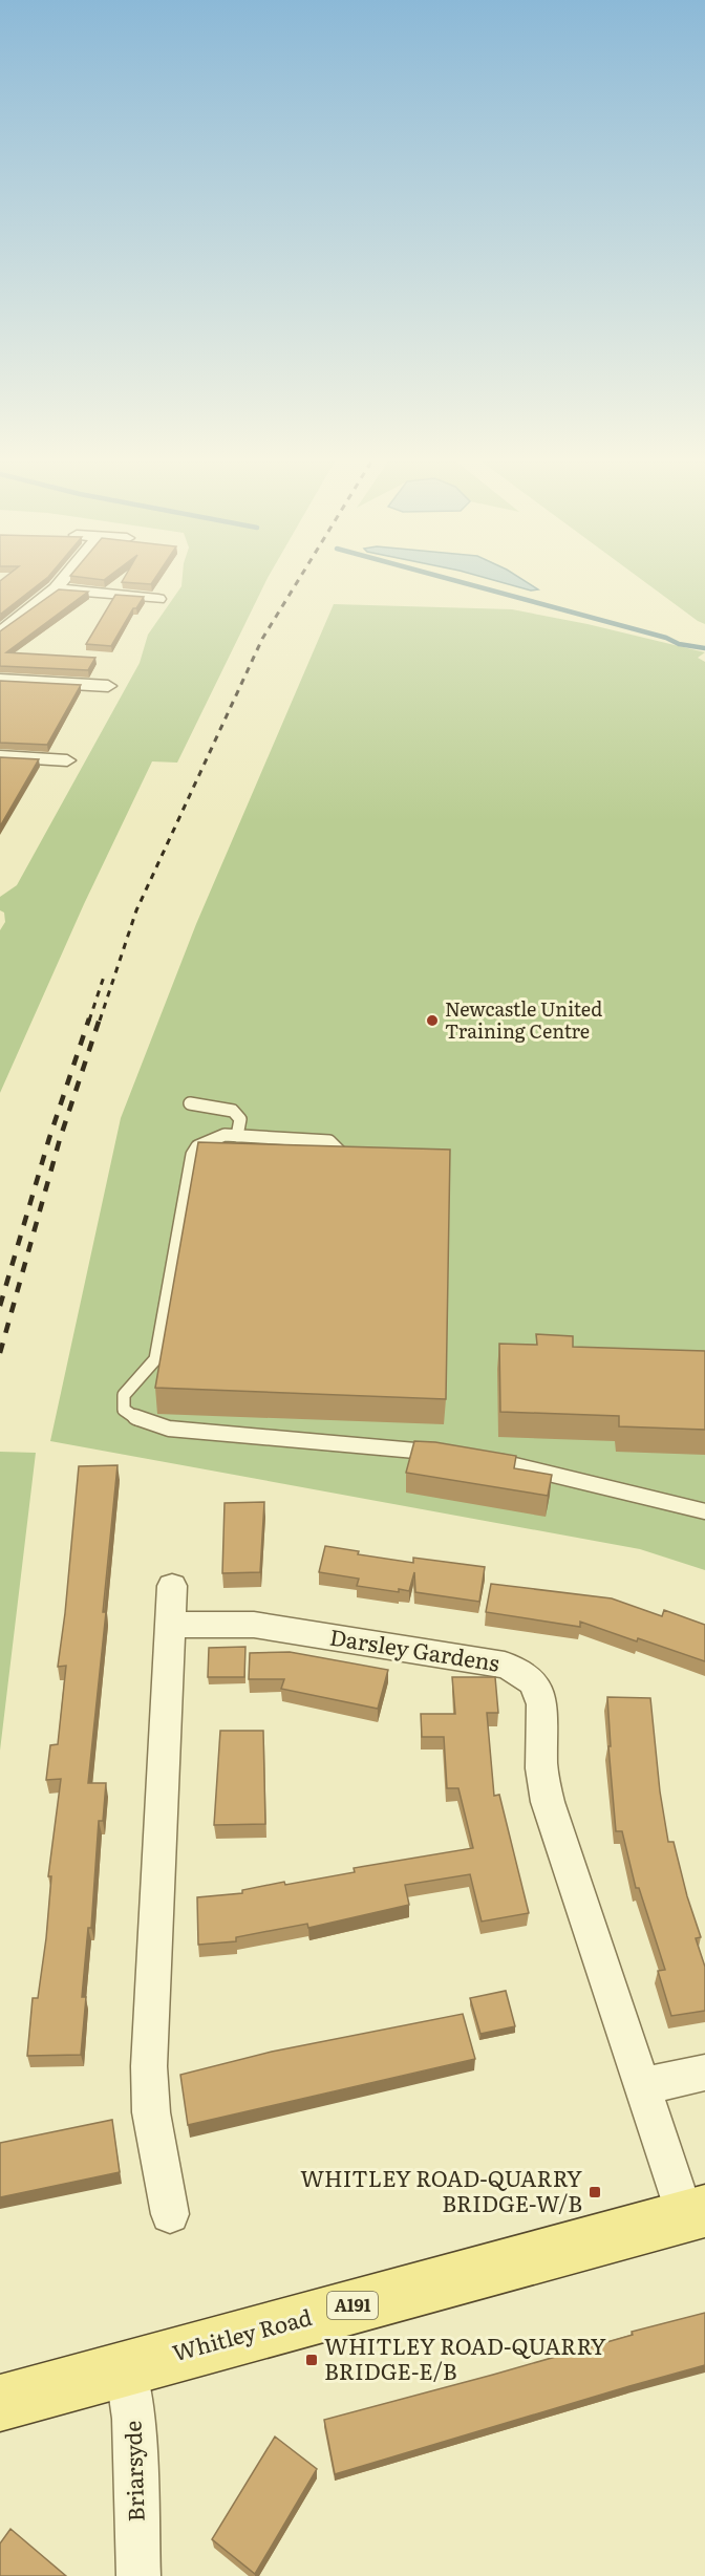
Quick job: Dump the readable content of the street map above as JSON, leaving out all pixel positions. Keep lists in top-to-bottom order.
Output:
{
  "streets": {
    "main road": ["A191", "Whitley Road"],
    "street": ["Darsley Gardens", "Briarsyde"]
  },
  "crossings": [
    ["Darsley Gardens", "Whitley Road"],
    ["Whitley Road", "Briarsyde"]
  ],
  "places": {
    "other": ["Newcastle United Training Centre"],
    "transit": ["WHITLEY ROAD-QUARRY BRIDGE-W/B", "WHITLEY ROAD-QUARRY BRIDGE-E/B"]
  }
}
